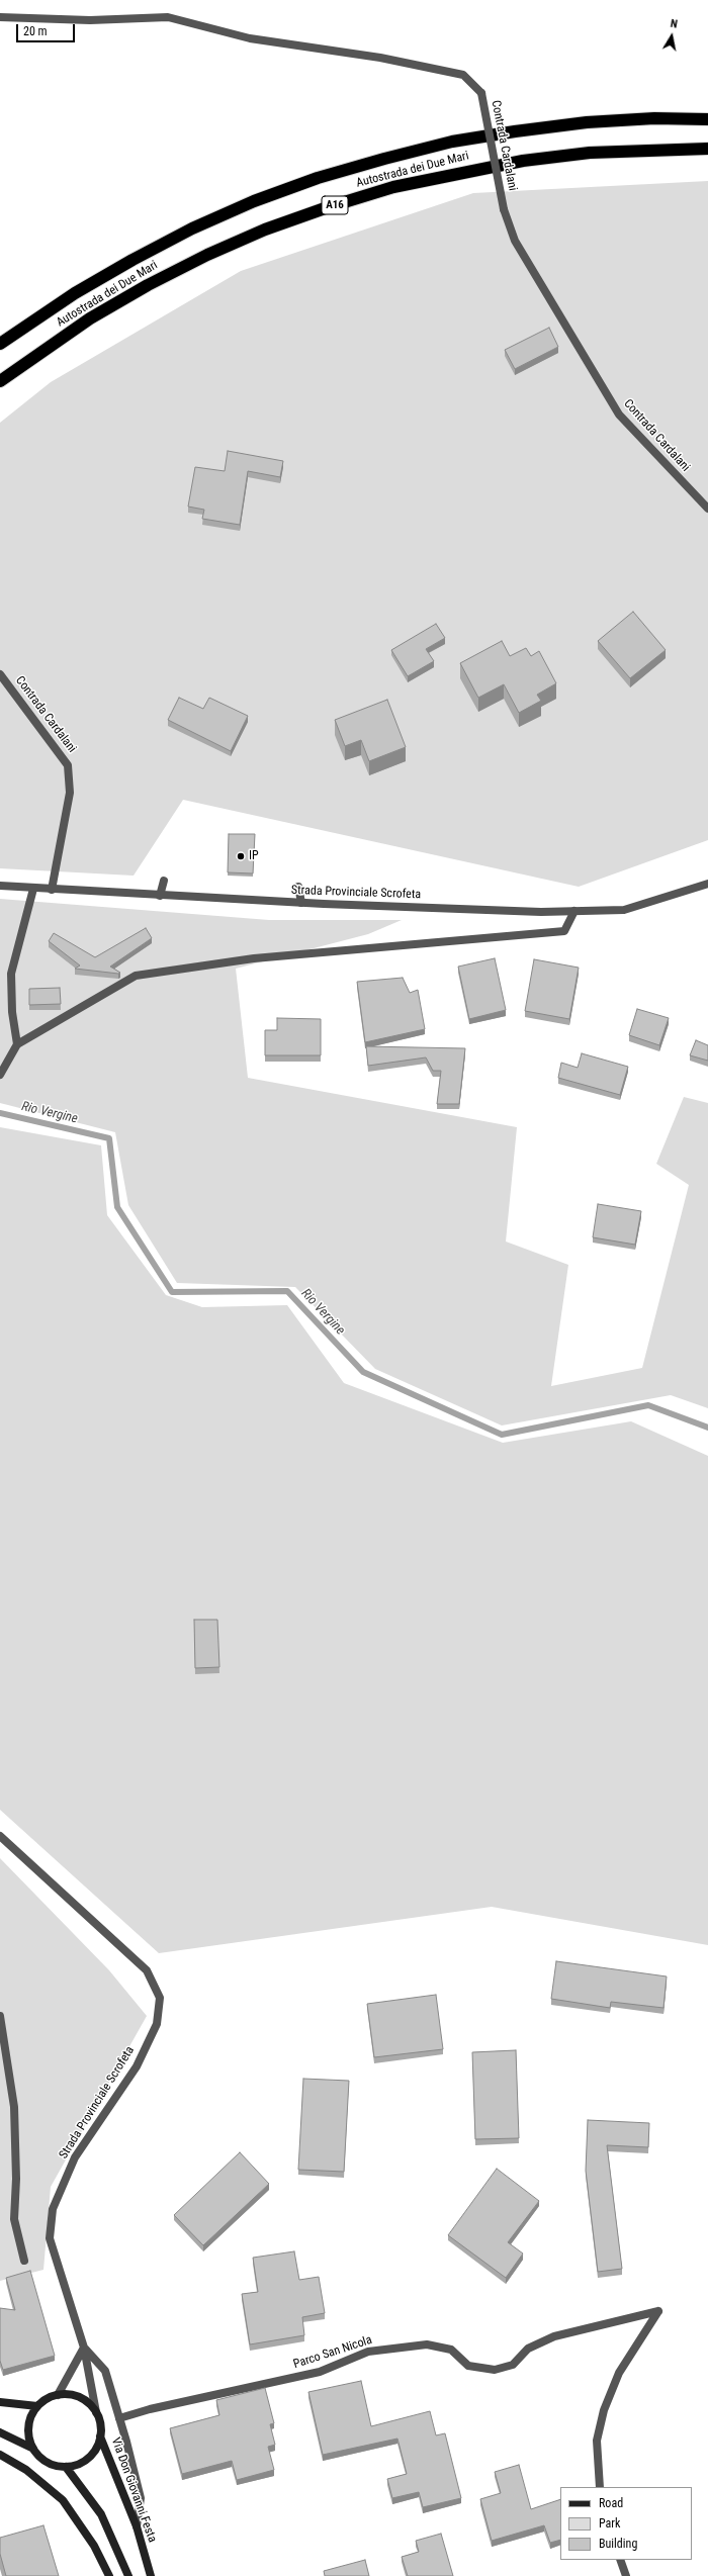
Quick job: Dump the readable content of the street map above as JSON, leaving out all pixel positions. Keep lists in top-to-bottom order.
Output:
{
  "streets": {
    "highway": ["Autostrada dei Due Mari", "A16"],
    "main road": ["Via Don Giovanni Festa"],
    "street": ["Contrada Cardalani", "Strada Provinciale Scrofeta", "Parco San Nicola"]
  },
  "crossings": [
    ["Contrada Cardalani", "Strada Provinciale Scrofeta"],
    ["Strada Provinciale Scrofeta", "Via Don Giovanni Festa"]
  ],
  "water": ["Rio Vergine"],
  "places": ["IP"],
  "legend": ["Road", "Park", "Building"],
  "scale_bar": "20 m",
  "north": "top"
}
